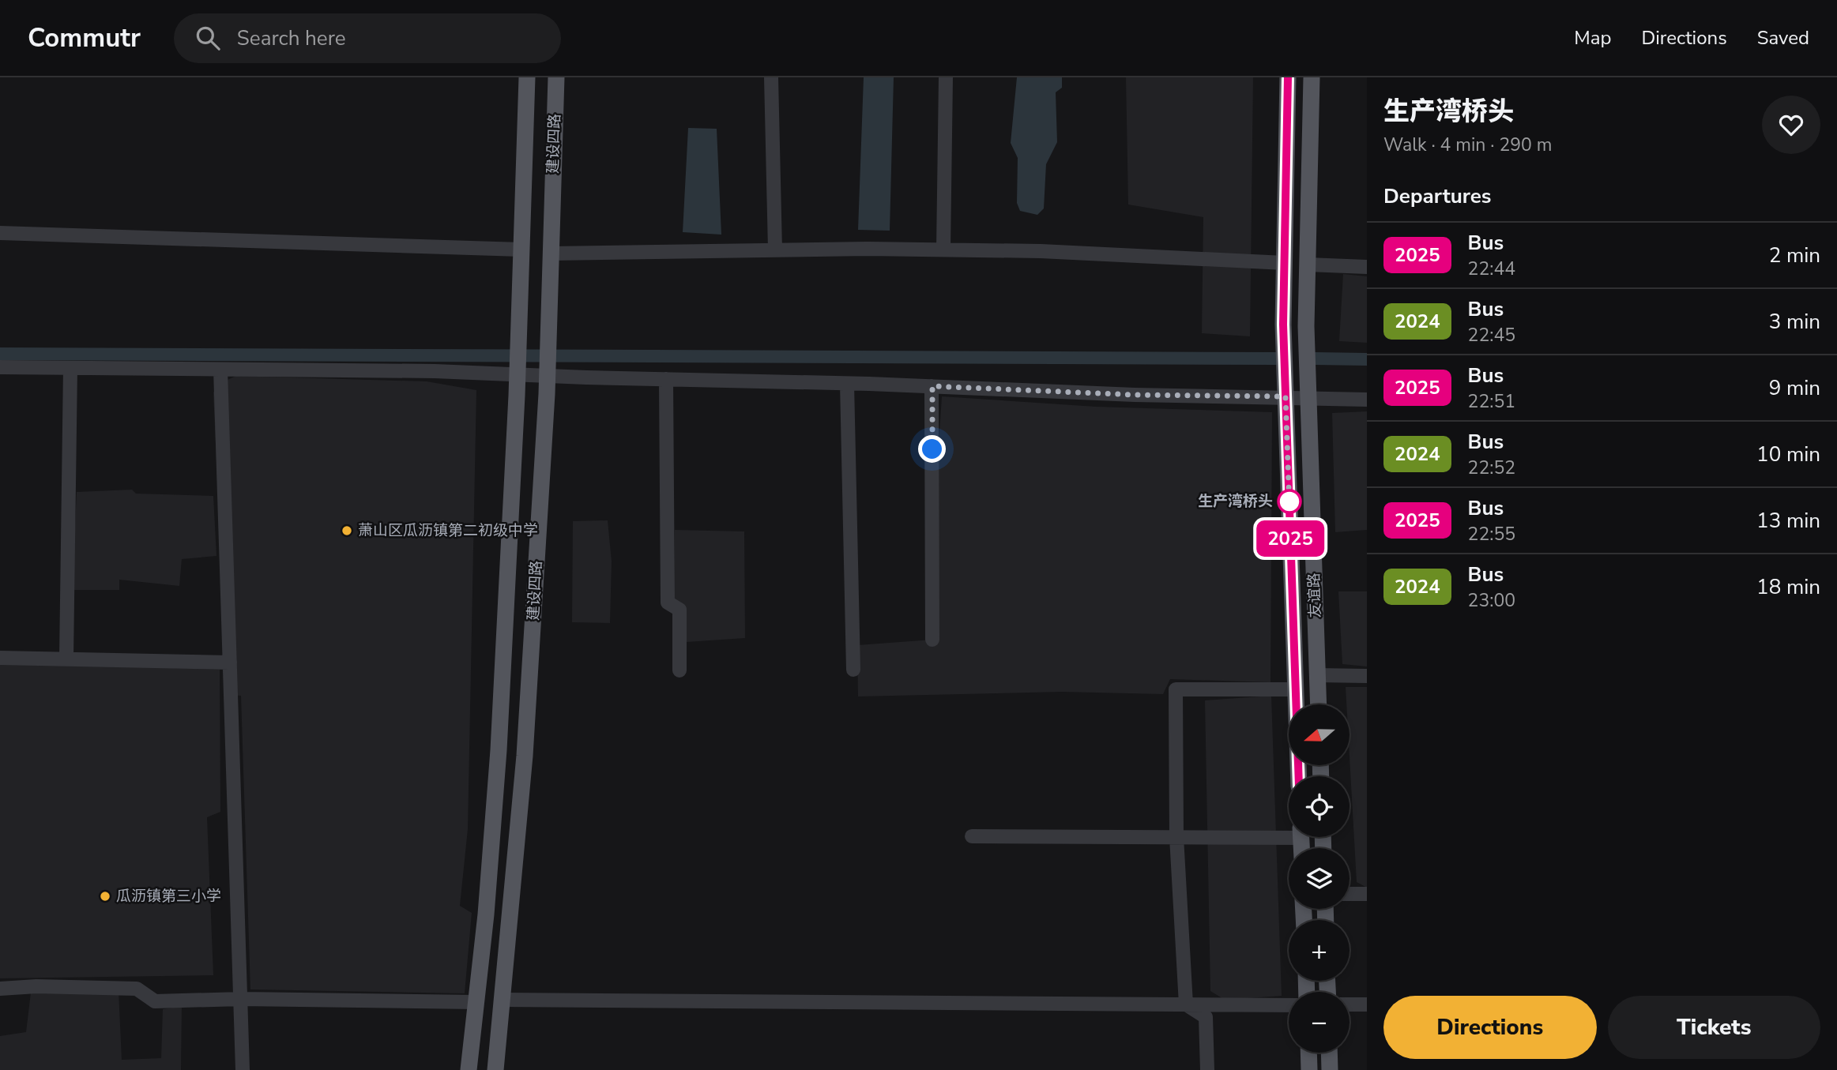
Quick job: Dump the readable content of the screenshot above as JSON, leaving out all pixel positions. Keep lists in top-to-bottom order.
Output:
{
  "streets": {
    "main road": ["建设四路", "友谊路"]
  },
  "places": ["生产湾桥头", "萧山区瓜沥镇第二初级中学", "瓜沥镇第三小学"],
  "lines": ["bus line 2025"],
  "north": "left",
  "page": {
    "header": "Commutr",
    "search": "Search here",
    "nav": ["Map", "Directions", "Saved"],
    "on_map": "2025",
    "heading": [
      ["生产湾桥头", "Walk · 4 min · 290 m"],
      "Departures"
    ],
    "list": [
      {
        "mark": "2025",
        "name": "Bus",
        "note": "22:44",
        "value": "2 min"
      },
      {
        "mark": "2024",
        "name": "Bus",
        "note": "22:45",
        "value": "3 min"
      },
      {
        "mark": "2025",
        "name": "Bus",
        "note": "22:51",
        "value": "9 min"
      },
      {
        "mark": "2024",
        "name": "Bus",
        "note": "22:52",
        "value": "10 min"
      },
      {
        "mark": "2025",
        "name": "Bus",
        "note": "22:55",
        "value": "13 min"
      },
      {
        "mark": "2024",
        "name": "Bus",
        "note": "23:00",
        "value": "18 min"
      }
    ],
    "map_buttons": ["+", "−"],
    "buttons": ["Directions", "Tickets"]
  }
}
